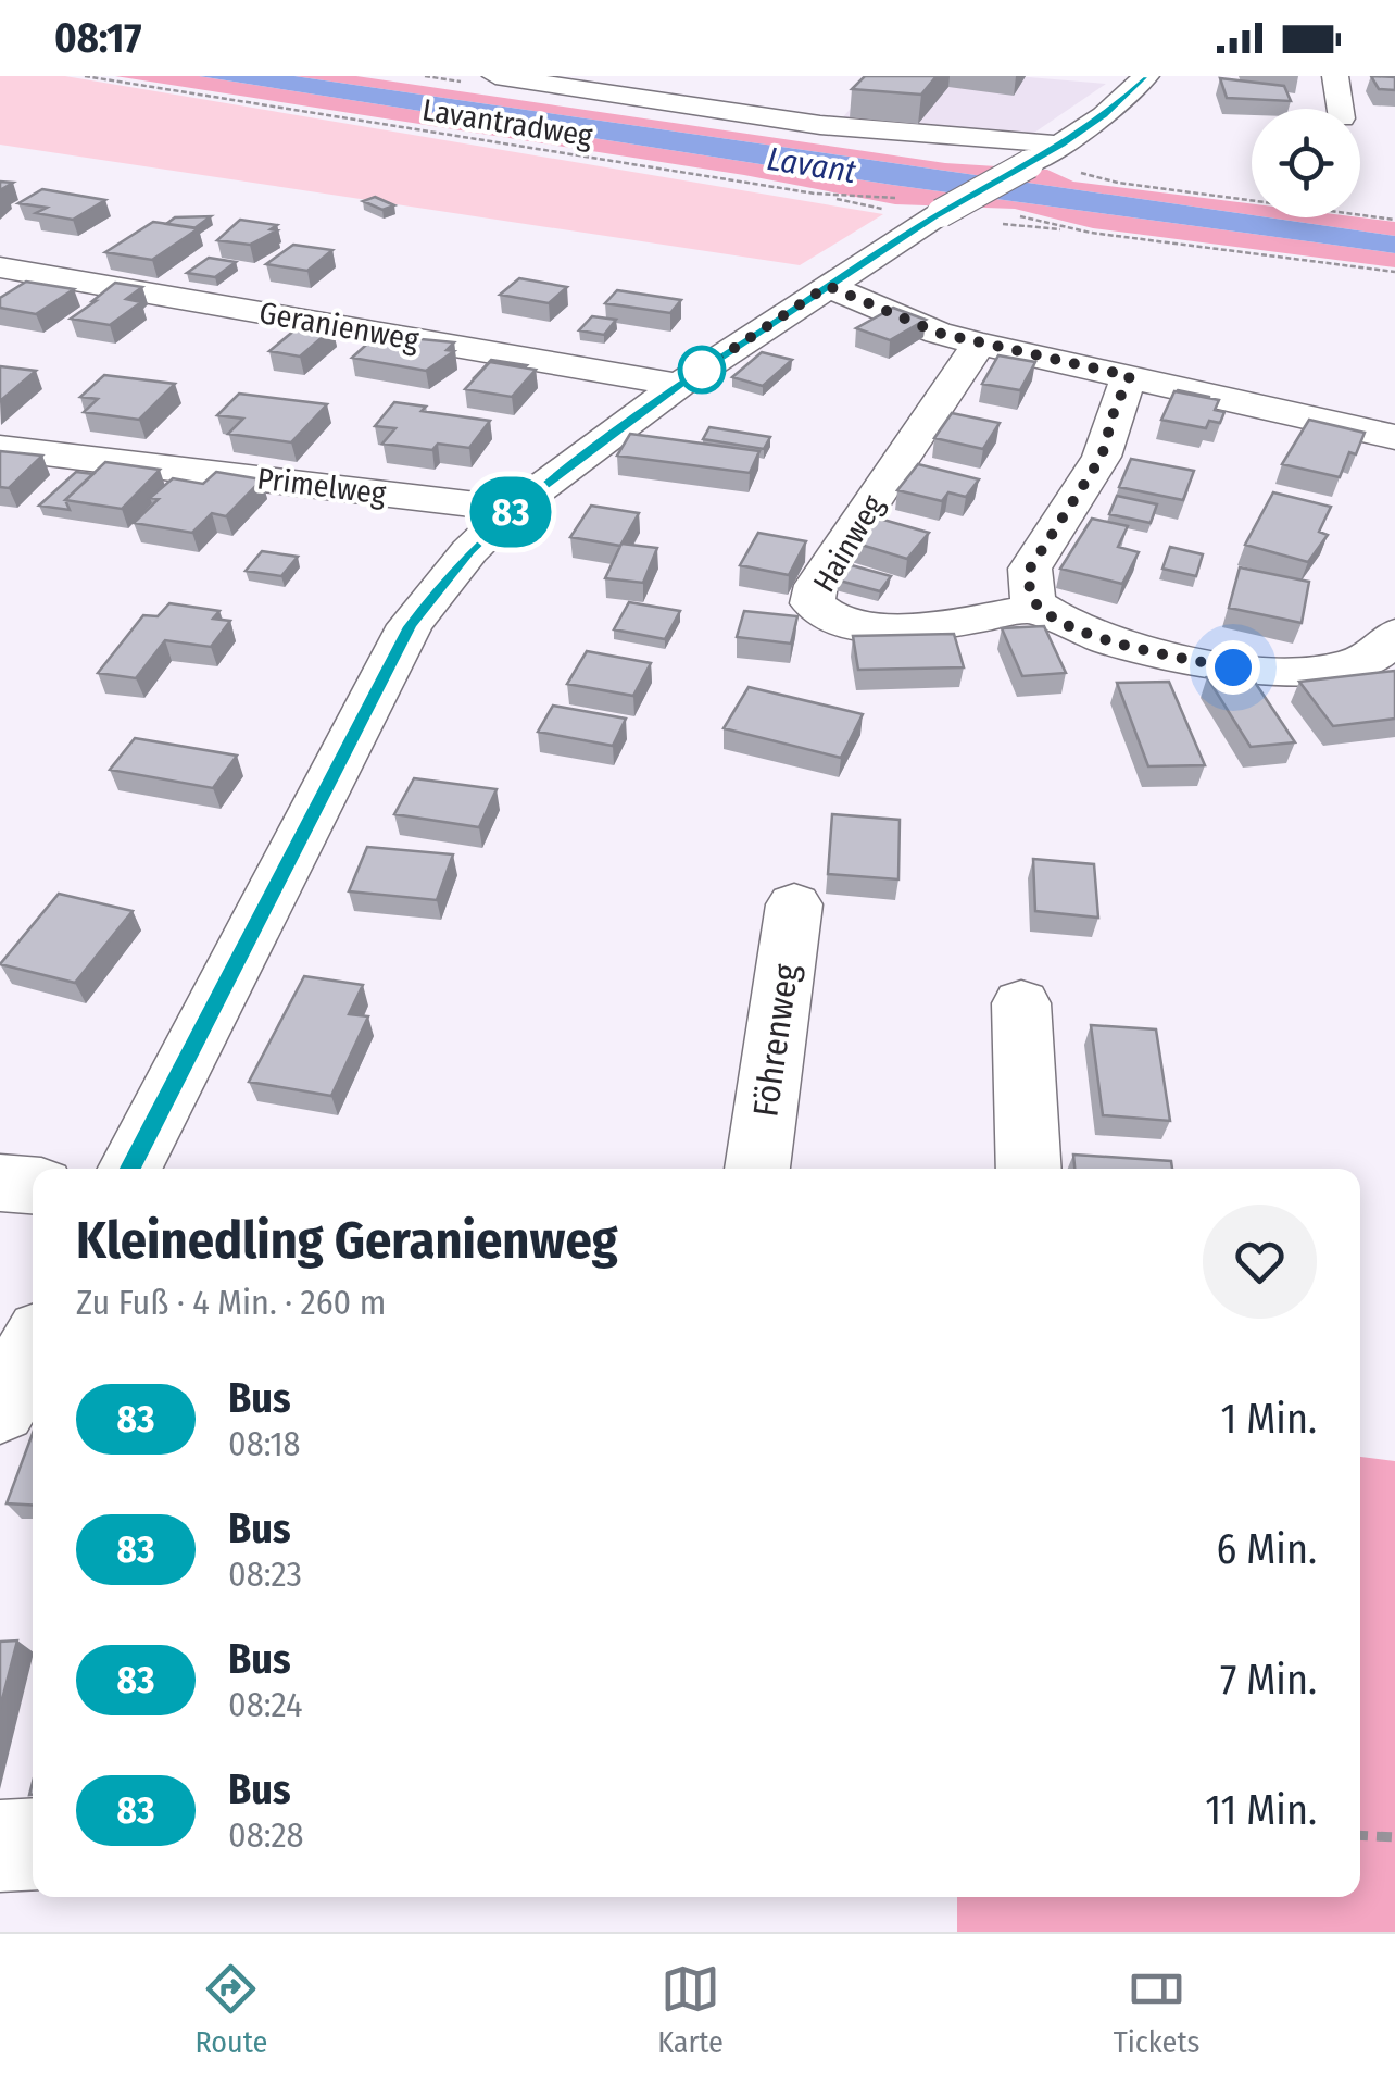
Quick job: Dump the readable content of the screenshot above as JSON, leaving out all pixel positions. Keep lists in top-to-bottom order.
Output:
{
  "streets": {
    "street": [
      "Geranienweg",
      "Primelweg",
      "Hainweg",
      "Föhrenweg"
    ],
    "path": ["Lavantradweg"]
  },
  "water": ["Lavant"],
  "lines": ["bus line 83"],
  "page": {
    "status": "08:17",
    "on_map": "83",
    "heading": ["Kleinedling Geranienweg", "Zu Fuß · 4 Min. · 260 m"],
    "list": [
      {
        "mark": "83",
        "name": "Bus",
        "note": "08:18",
        "value": "1 Min."
      },
      {
        "mark": "83",
        "name": "Bus",
        "note": "08:23",
        "value": "6 Min."
      },
      {
        "mark": "83",
        "name": "Bus",
        "note": "08:24",
        "value": "7 Min."
      },
      {
        "mark": "83",
        "name": "Bus",
        "note": "08:28",
        "value": "11 Min."
      }
    ],
    "tabs": ["Route", "Karte", "Tickets"]
  }
}
